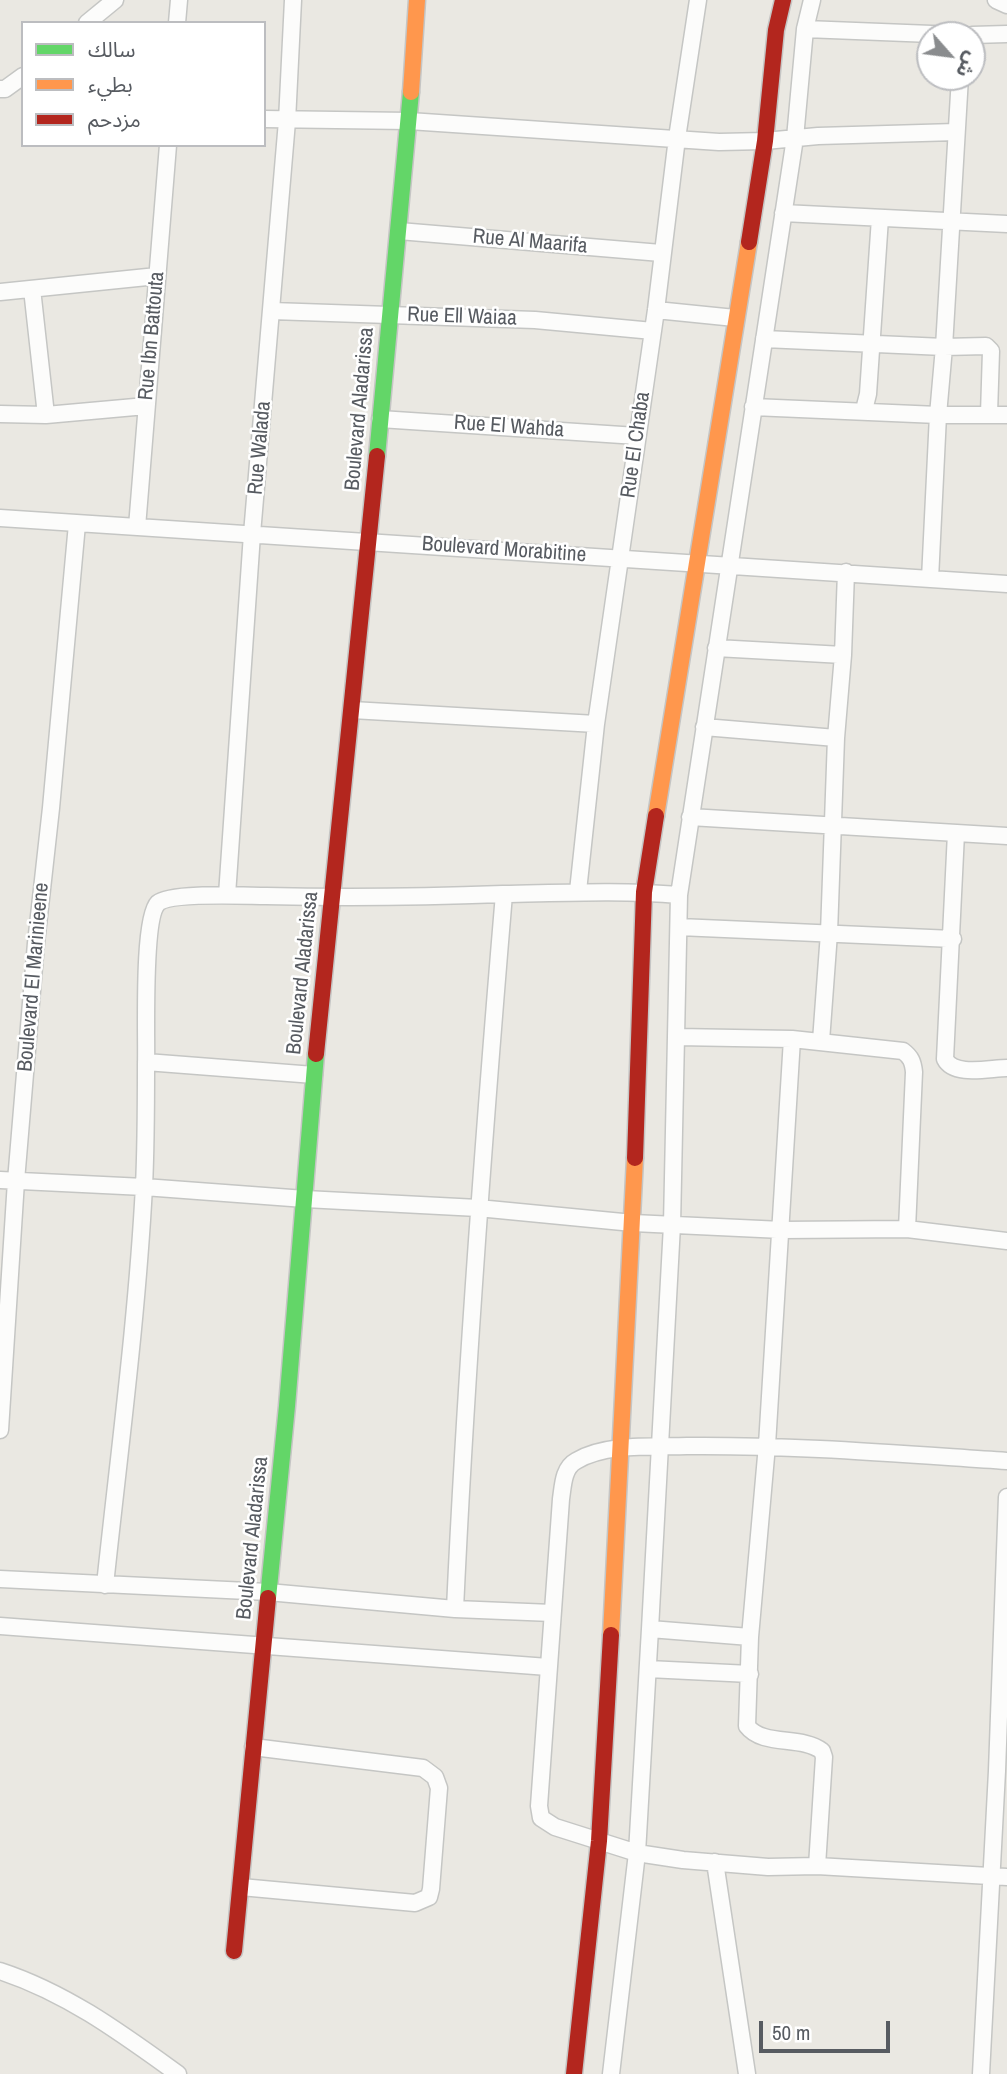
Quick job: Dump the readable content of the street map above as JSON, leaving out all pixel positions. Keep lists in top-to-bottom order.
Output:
{
  "streets": {
    "street": [
      "Rue Al Maarifa",
      "Rue Ell Waiaa",
      "Rue Ibn Battouta",
      "Boulevard Aladarissa",
      "Rue El Wahda",
      "Rue El Chaba",
      "Rue Walada",
      "Boulevard Morabitine",
      "Boulevard El Marinieene"
    ]
  },
  "crossings": [
    ["Rue Al Maarifa", "Boulevard Aladarissa"],
    ["Rue Al Maarifa", "Rue El Chaba"],
    ["Rue Ell Waiaa", "Boulevard Aladarissa"],
    ["Rue Ell Waiaa", "Rue El Chaba"],
    ["Rue Ell Waiaa", "Rue Walada"],
    ["Rue Ibn Battouta", "Boulevard Morabitine"],
    ["Boulevard Aladarissa", "Rue El Wahda"],
    ["Boulevard Aladarissa", "Boulevard Morabitine"],
    ["Rue El Wahda", "Rue El Chaba"],
    ["Rue El Chaba", "Boulevard Morabitine"],
    ["Rue Walada", "Boulevard Morabitine"],
    ["Boulevard Morabitine", "Boulevard El Marinieene"]
  ],
  "legend": ["سالك", "بطيء", "مزدحم"],
  "scale_bar": "50 m",
  "north": "bottom right"
}
